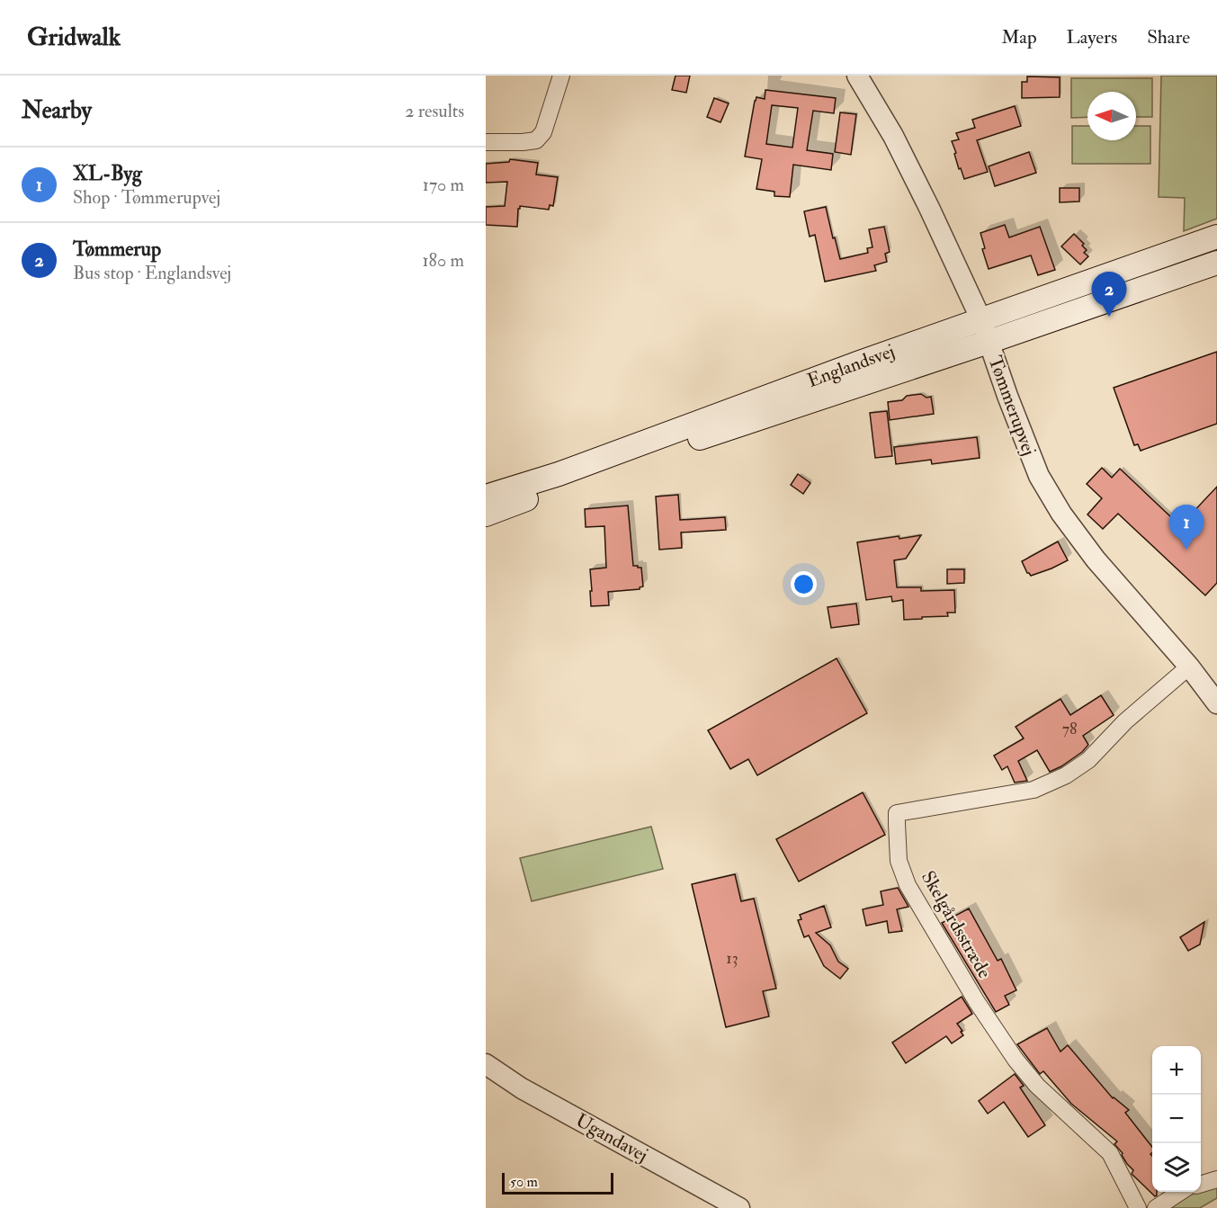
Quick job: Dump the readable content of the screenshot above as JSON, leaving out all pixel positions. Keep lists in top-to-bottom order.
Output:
{
  "streets": {
    "main road": ["Englandsvej"],
    "street": ["Tømmerupvej", "Skelgårdsstræde", "Ugandavej"]
  },
  "crossings": [
    ["Englandsvej", "Tømmerupvej"],
    ["Tømmerupvej", "Skelgårdsstræde"]
  ],
  "house_numbers": ["78", "13"],
  "scale_bar": "50 m",
  "north": "left",
  "page": {
    "header": "Gridwalk",
    "nav": ["Map", "Layers", "Share"],
    "heading": ["Nearby", "2 results"],
    "list": [
      {
        "mark": "1",
        "name": "XL-Byg",
        "note": "Shop · Tømmerupvej",
        "value": "170 m"
      },
      {
        "mark": "2",
        "name": "Tømmerup",
        "note": "Bus stop · Englandsvej",
        "value": "180 m"
      }
    ],
    "pins": ["2", "1"],
    "map_buttons": ["+", "−"],
    "scale": "50 m"
  }
}
